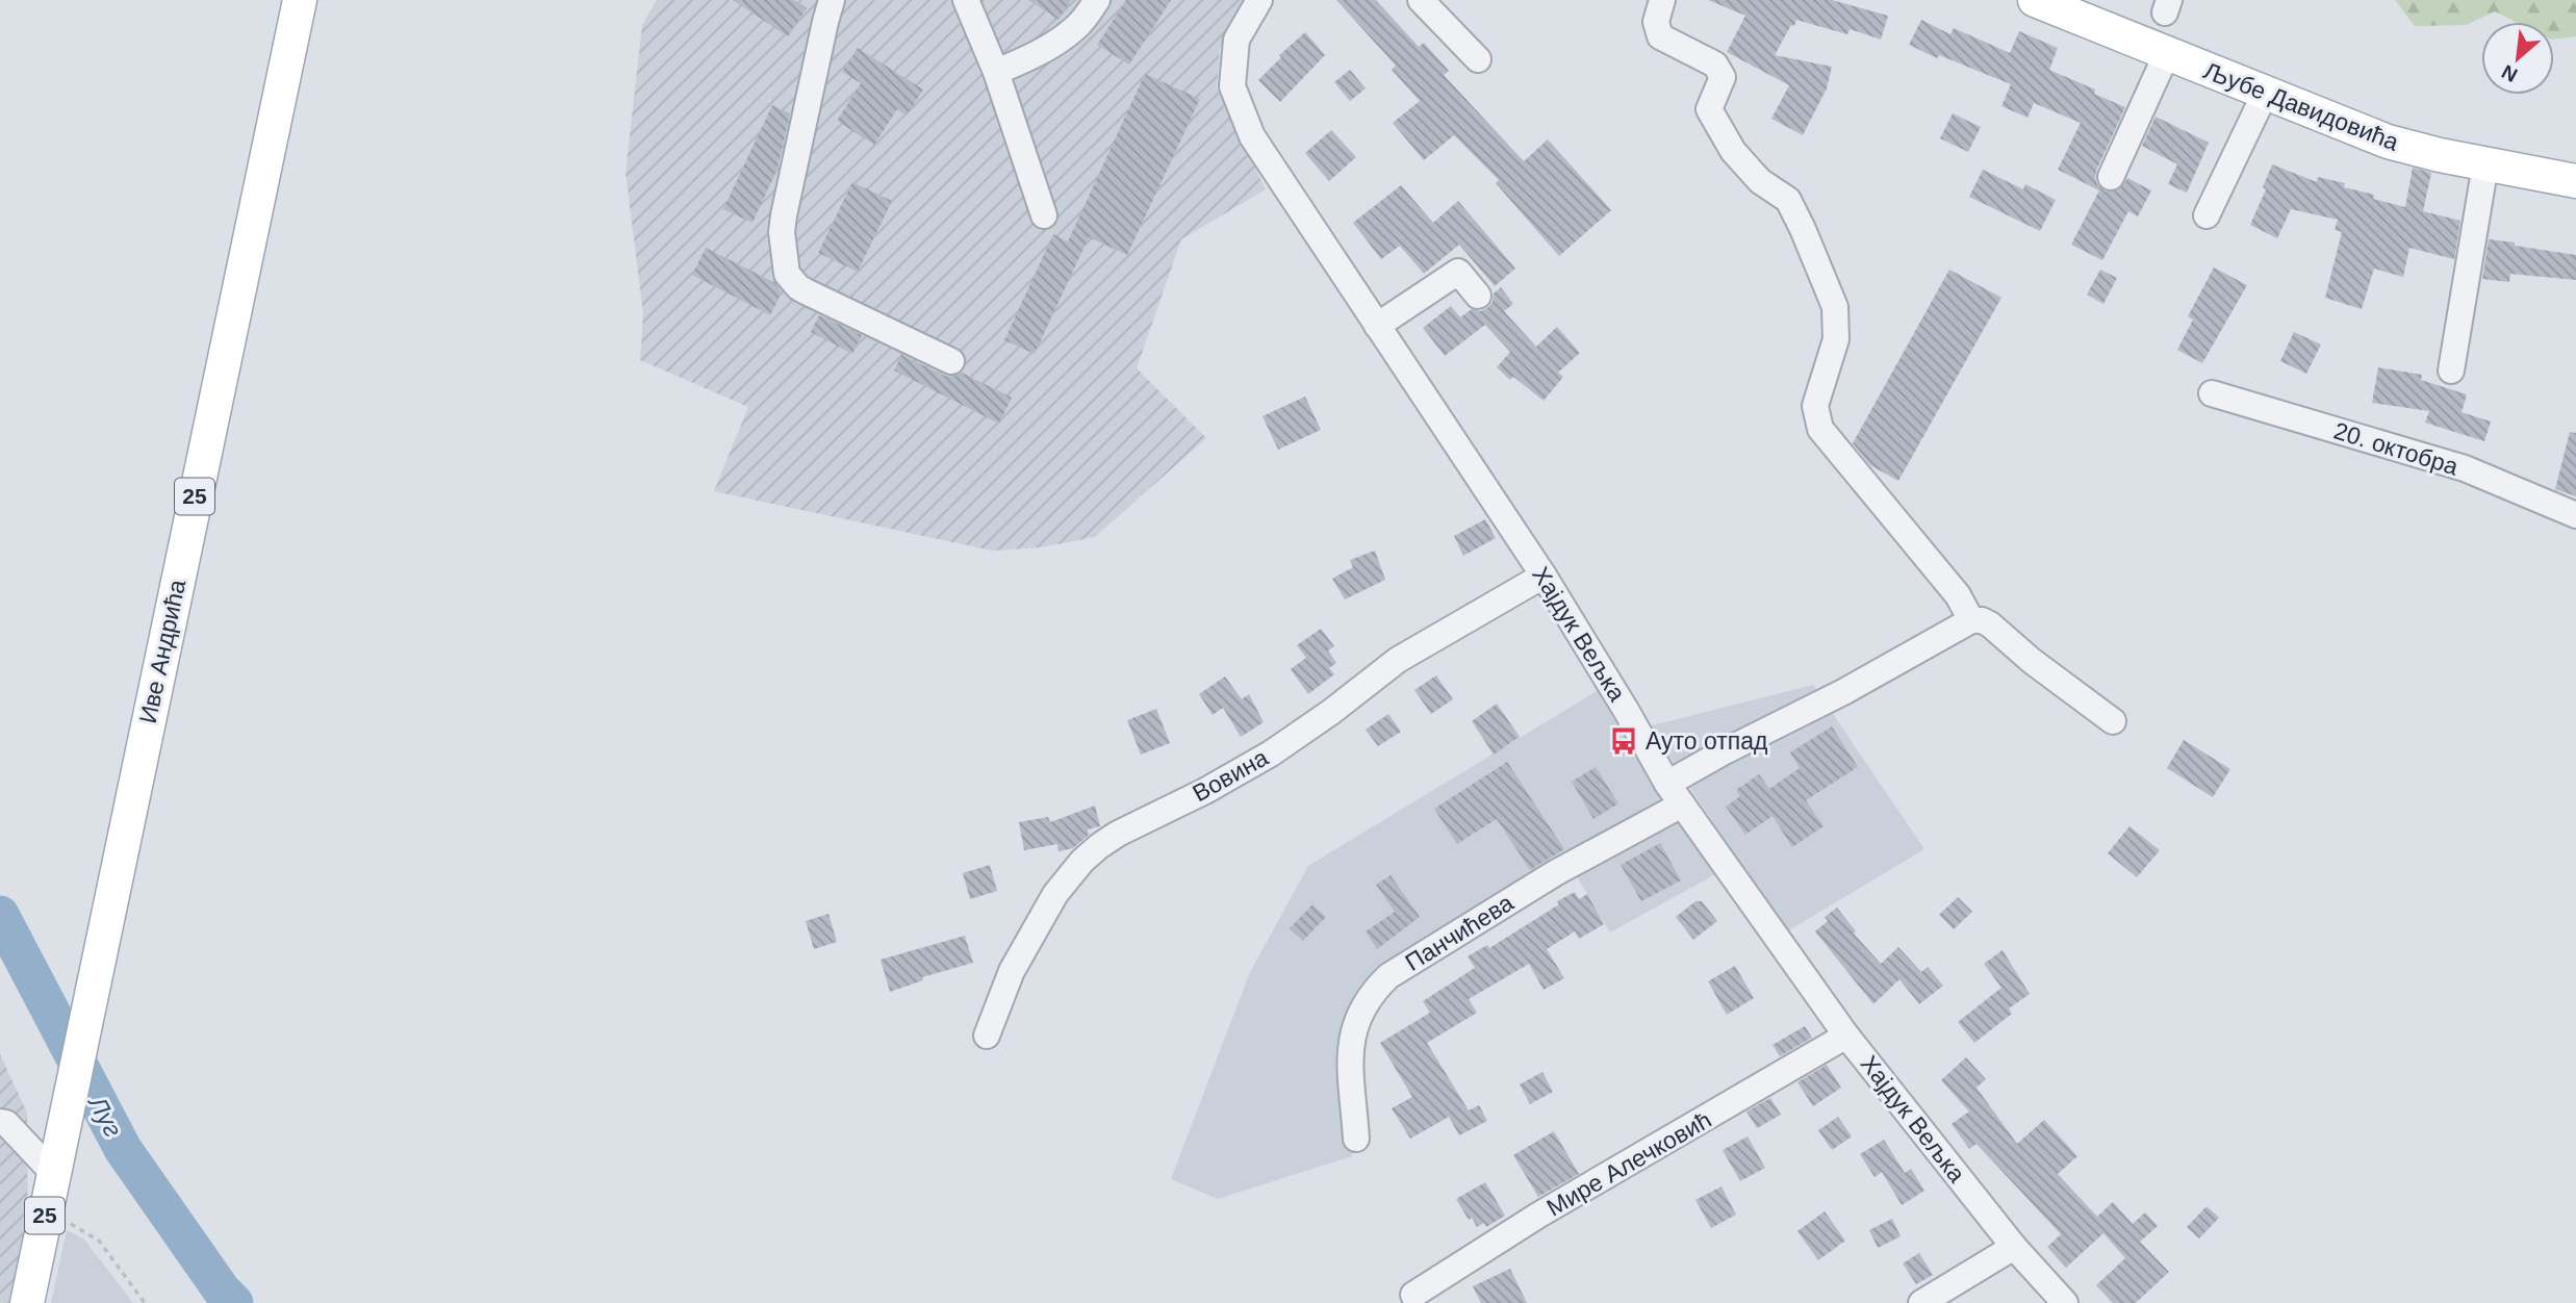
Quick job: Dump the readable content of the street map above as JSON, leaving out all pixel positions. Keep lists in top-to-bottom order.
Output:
{
  "streets": {
    "main road": ["Љубе Давидовића", "25", "Иве Андрића"],
    "street": [
      "20. октобра",
      "Хајдук Вељка",
      "Вовина",
      "Панчићева",
      "Мире Алечковић"
    ]
  },
  "crossings": [
    ["Хајдук Вељка", "Вовина"],
    ["Хајдук Вељка", "Панчићева"],
    ["Хајдук Вељка", "Мире Алечковић"]
  ],
  "water": ["Луг"],
  "places": {
    "bus stop": ["Ауто отпад"]
  },
  "north": "bottom left"
}
